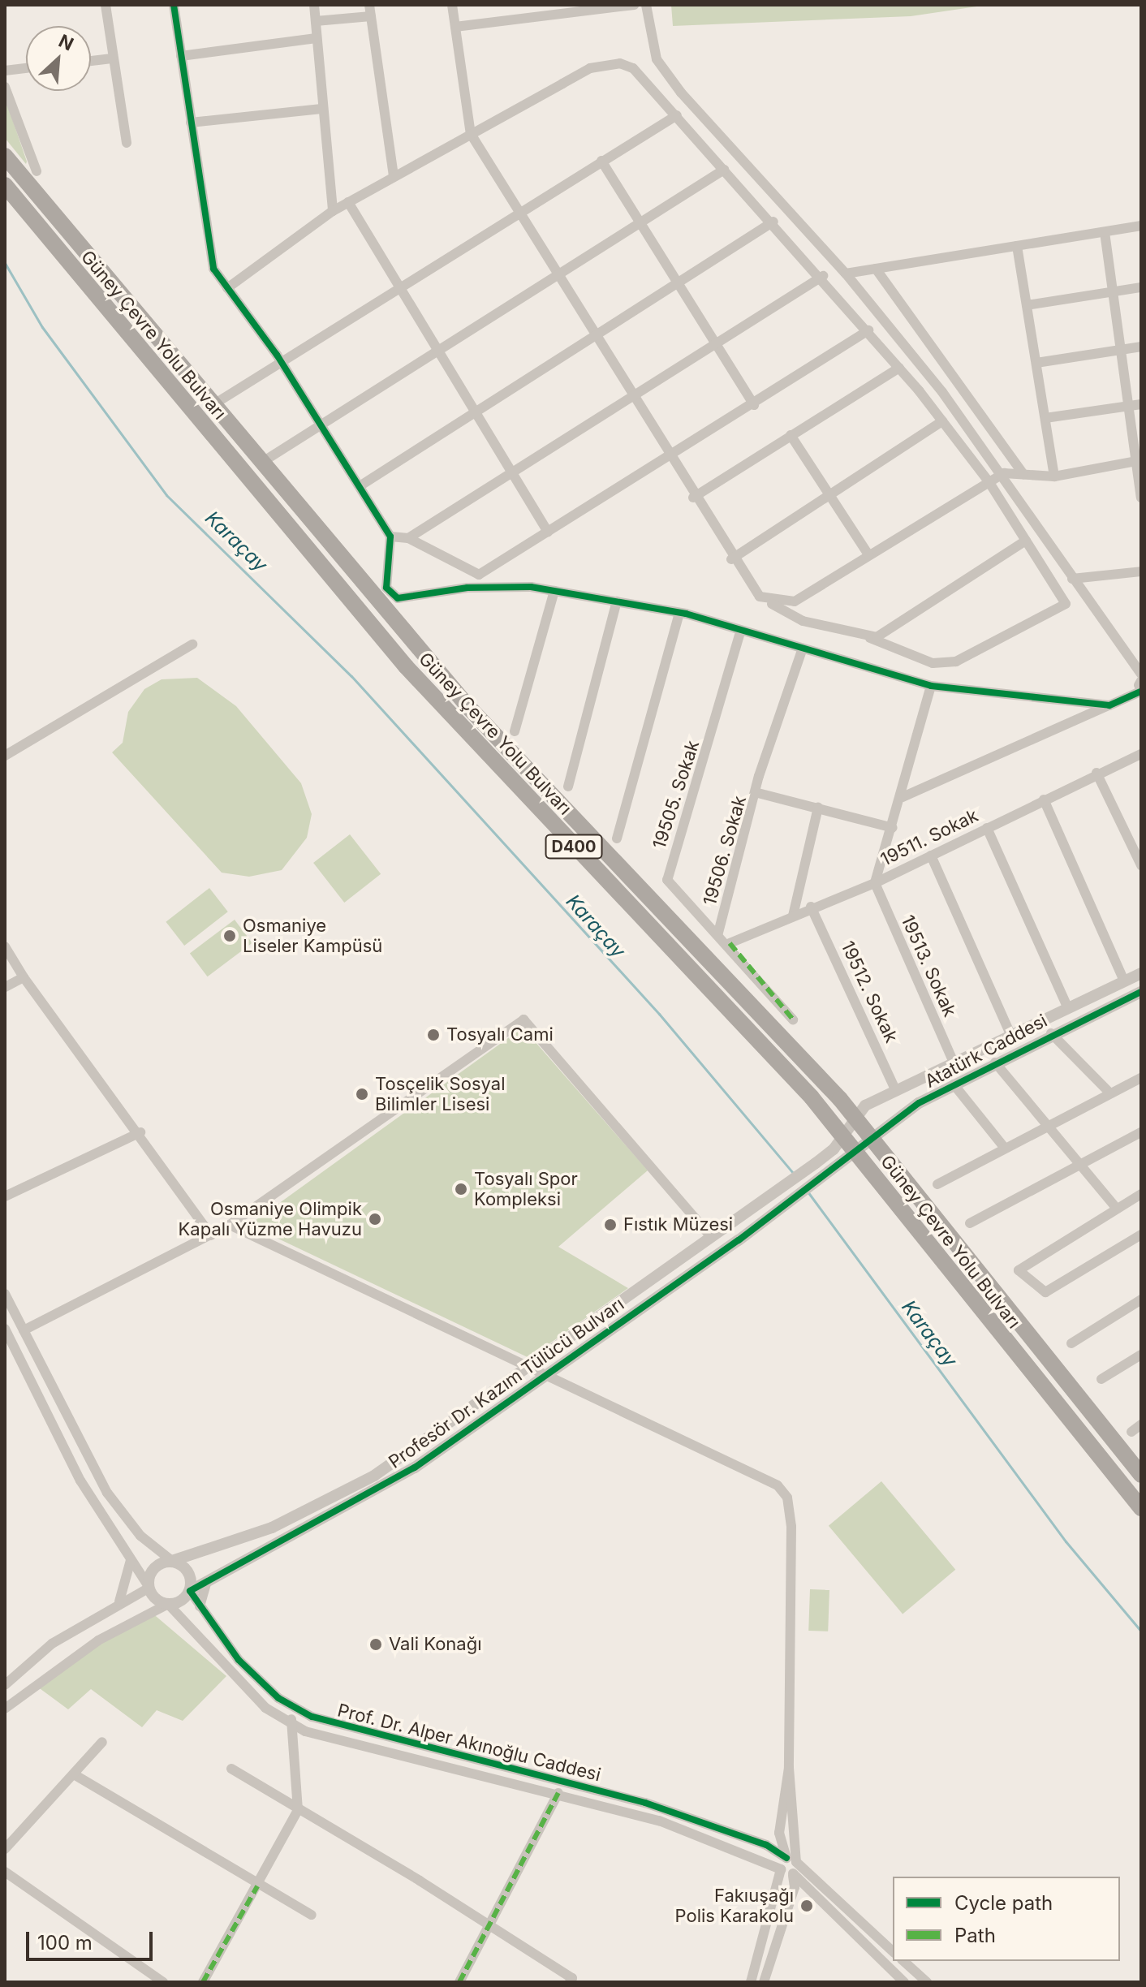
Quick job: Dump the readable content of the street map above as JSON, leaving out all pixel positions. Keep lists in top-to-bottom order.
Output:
{
  "streets": {
    "highway": ["Güney Çevre Yolu Bulvarı", "D400"],
    "street": [
      "19505. Sokak",
      "19511. Sokak",
      "19506. Sokak",
      "19513. Sokak",
      "19512. Sokak",
      "Atatürk Caddesi",
      "Profesör Dr. Kazım Tülücü Bulvarı",
      "Prof. Dr. Alper Akınoğlu Caddesi"
    ]
  },
  "crossings": [
    ["Güney Çevre Yolu Bulvarı", "Atatürk Caddesi"],
    ["19505. Sokak", "19511. Sokak"],
    ["19505. Sokak", "19506. Sokak"],
    ["19511. Sokak", "19513. Sokak"],
    ["19511. Sokak", "19512. Sokak"],
    ["19513. Sokak", "Atatürk Caddesi"],
    ["19512. Sokak", "Atatürk Caddesi"],
    ["Atatürk Caddesi", "Profesör Dr. Kazım Tülücü Bulvarı"],
    ["Profesör Dr. Kazım Tülücü Bulvarı", "Prof. Dr. Alper Akınoğlu Caddesi"]
  ],
  "water": ["Karaçay"],
  "places": [
    "Osmaniye Liseler Kampüsü",
    "Tosyalı Cami",
    "Tosçelik Sosyal Bilimler Lisesi",
    "Tosyalı Spor Kompleksi",
    "Osmaniye Olimpik Kapalı Yüzme Havuzu",
    "Fıstık Müzesi",
    "Vali Konağı",
    "Fakıuşağı Polis Karakolu"
  ],
  "legend": ["Cycle path", "Path"],
  "scale_bar": "100 m",
  "north": "top right"
}
